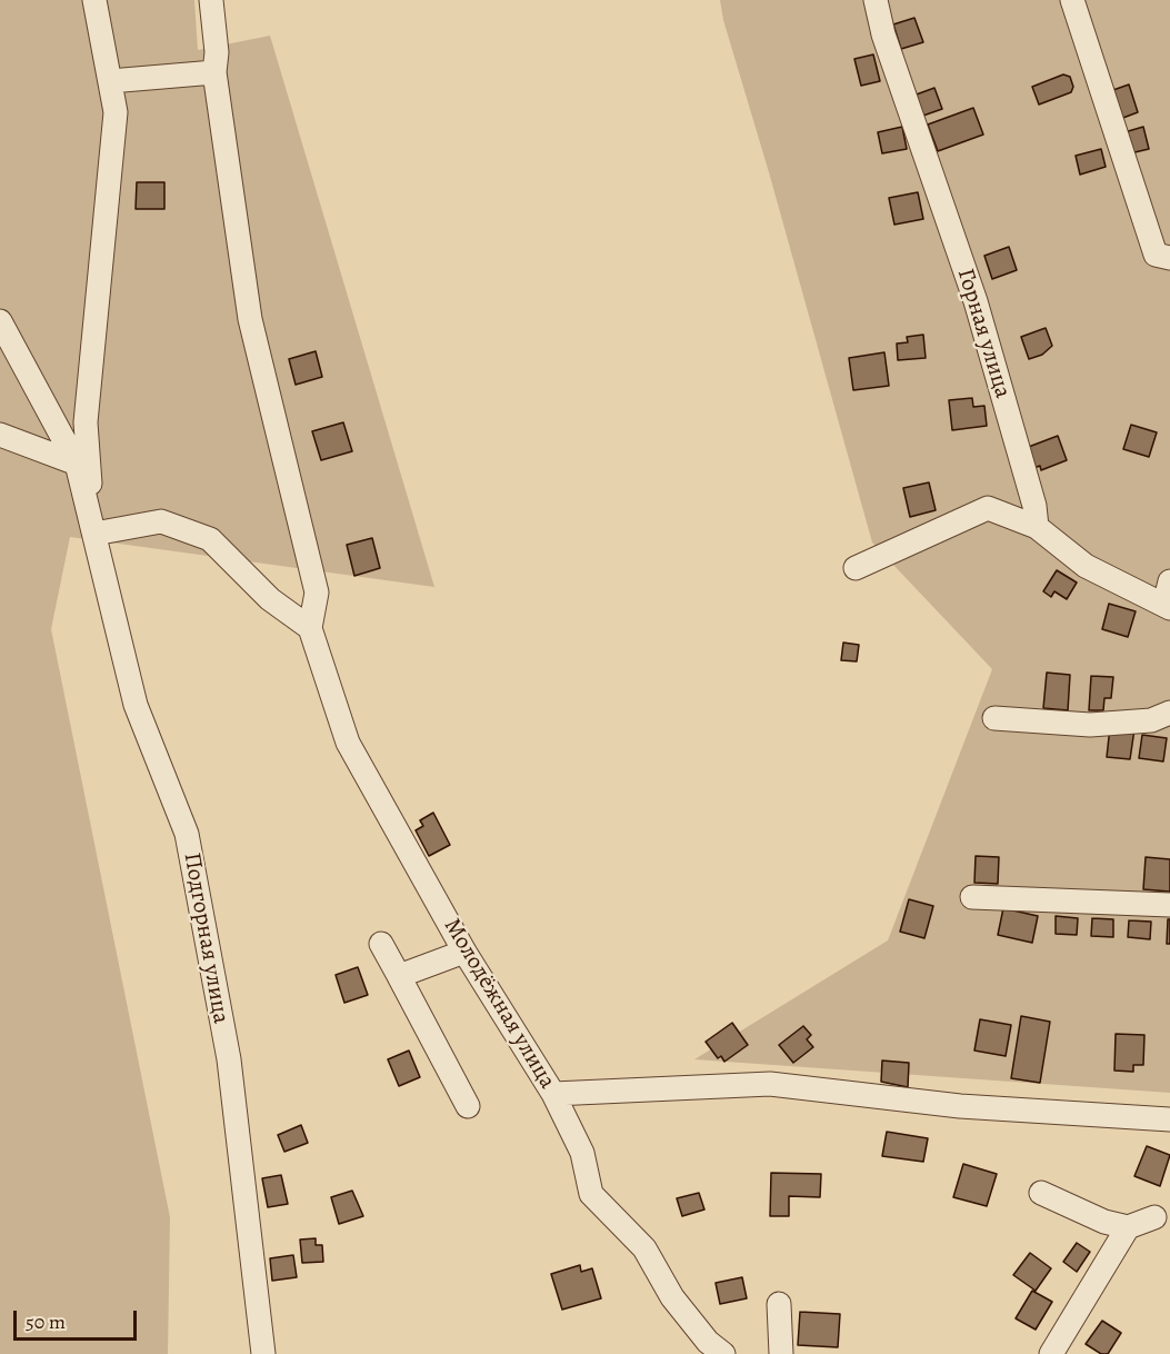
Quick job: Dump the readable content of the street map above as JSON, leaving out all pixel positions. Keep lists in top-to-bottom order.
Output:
{
  "streets": {
    "street": ["Горная улица", "Подгорная улица", "Молодёжная улица"]
  },
  "scale_bar": "50 m"
}
